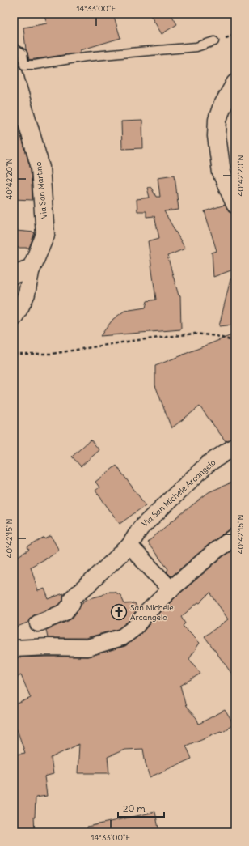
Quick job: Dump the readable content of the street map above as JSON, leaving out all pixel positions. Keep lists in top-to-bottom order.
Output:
{
  "streets": {
    "street": ["Via San Martino", "Via San Michele Arcangelo"]
  },
  "places": {
    "church": ["San Michele Arcangelo"]
  },
  "scale_bar": "20 m",
  "coordinates": ["14°33'00\"E", "40°42'20\"N", "40°42'15\"N"]
}
